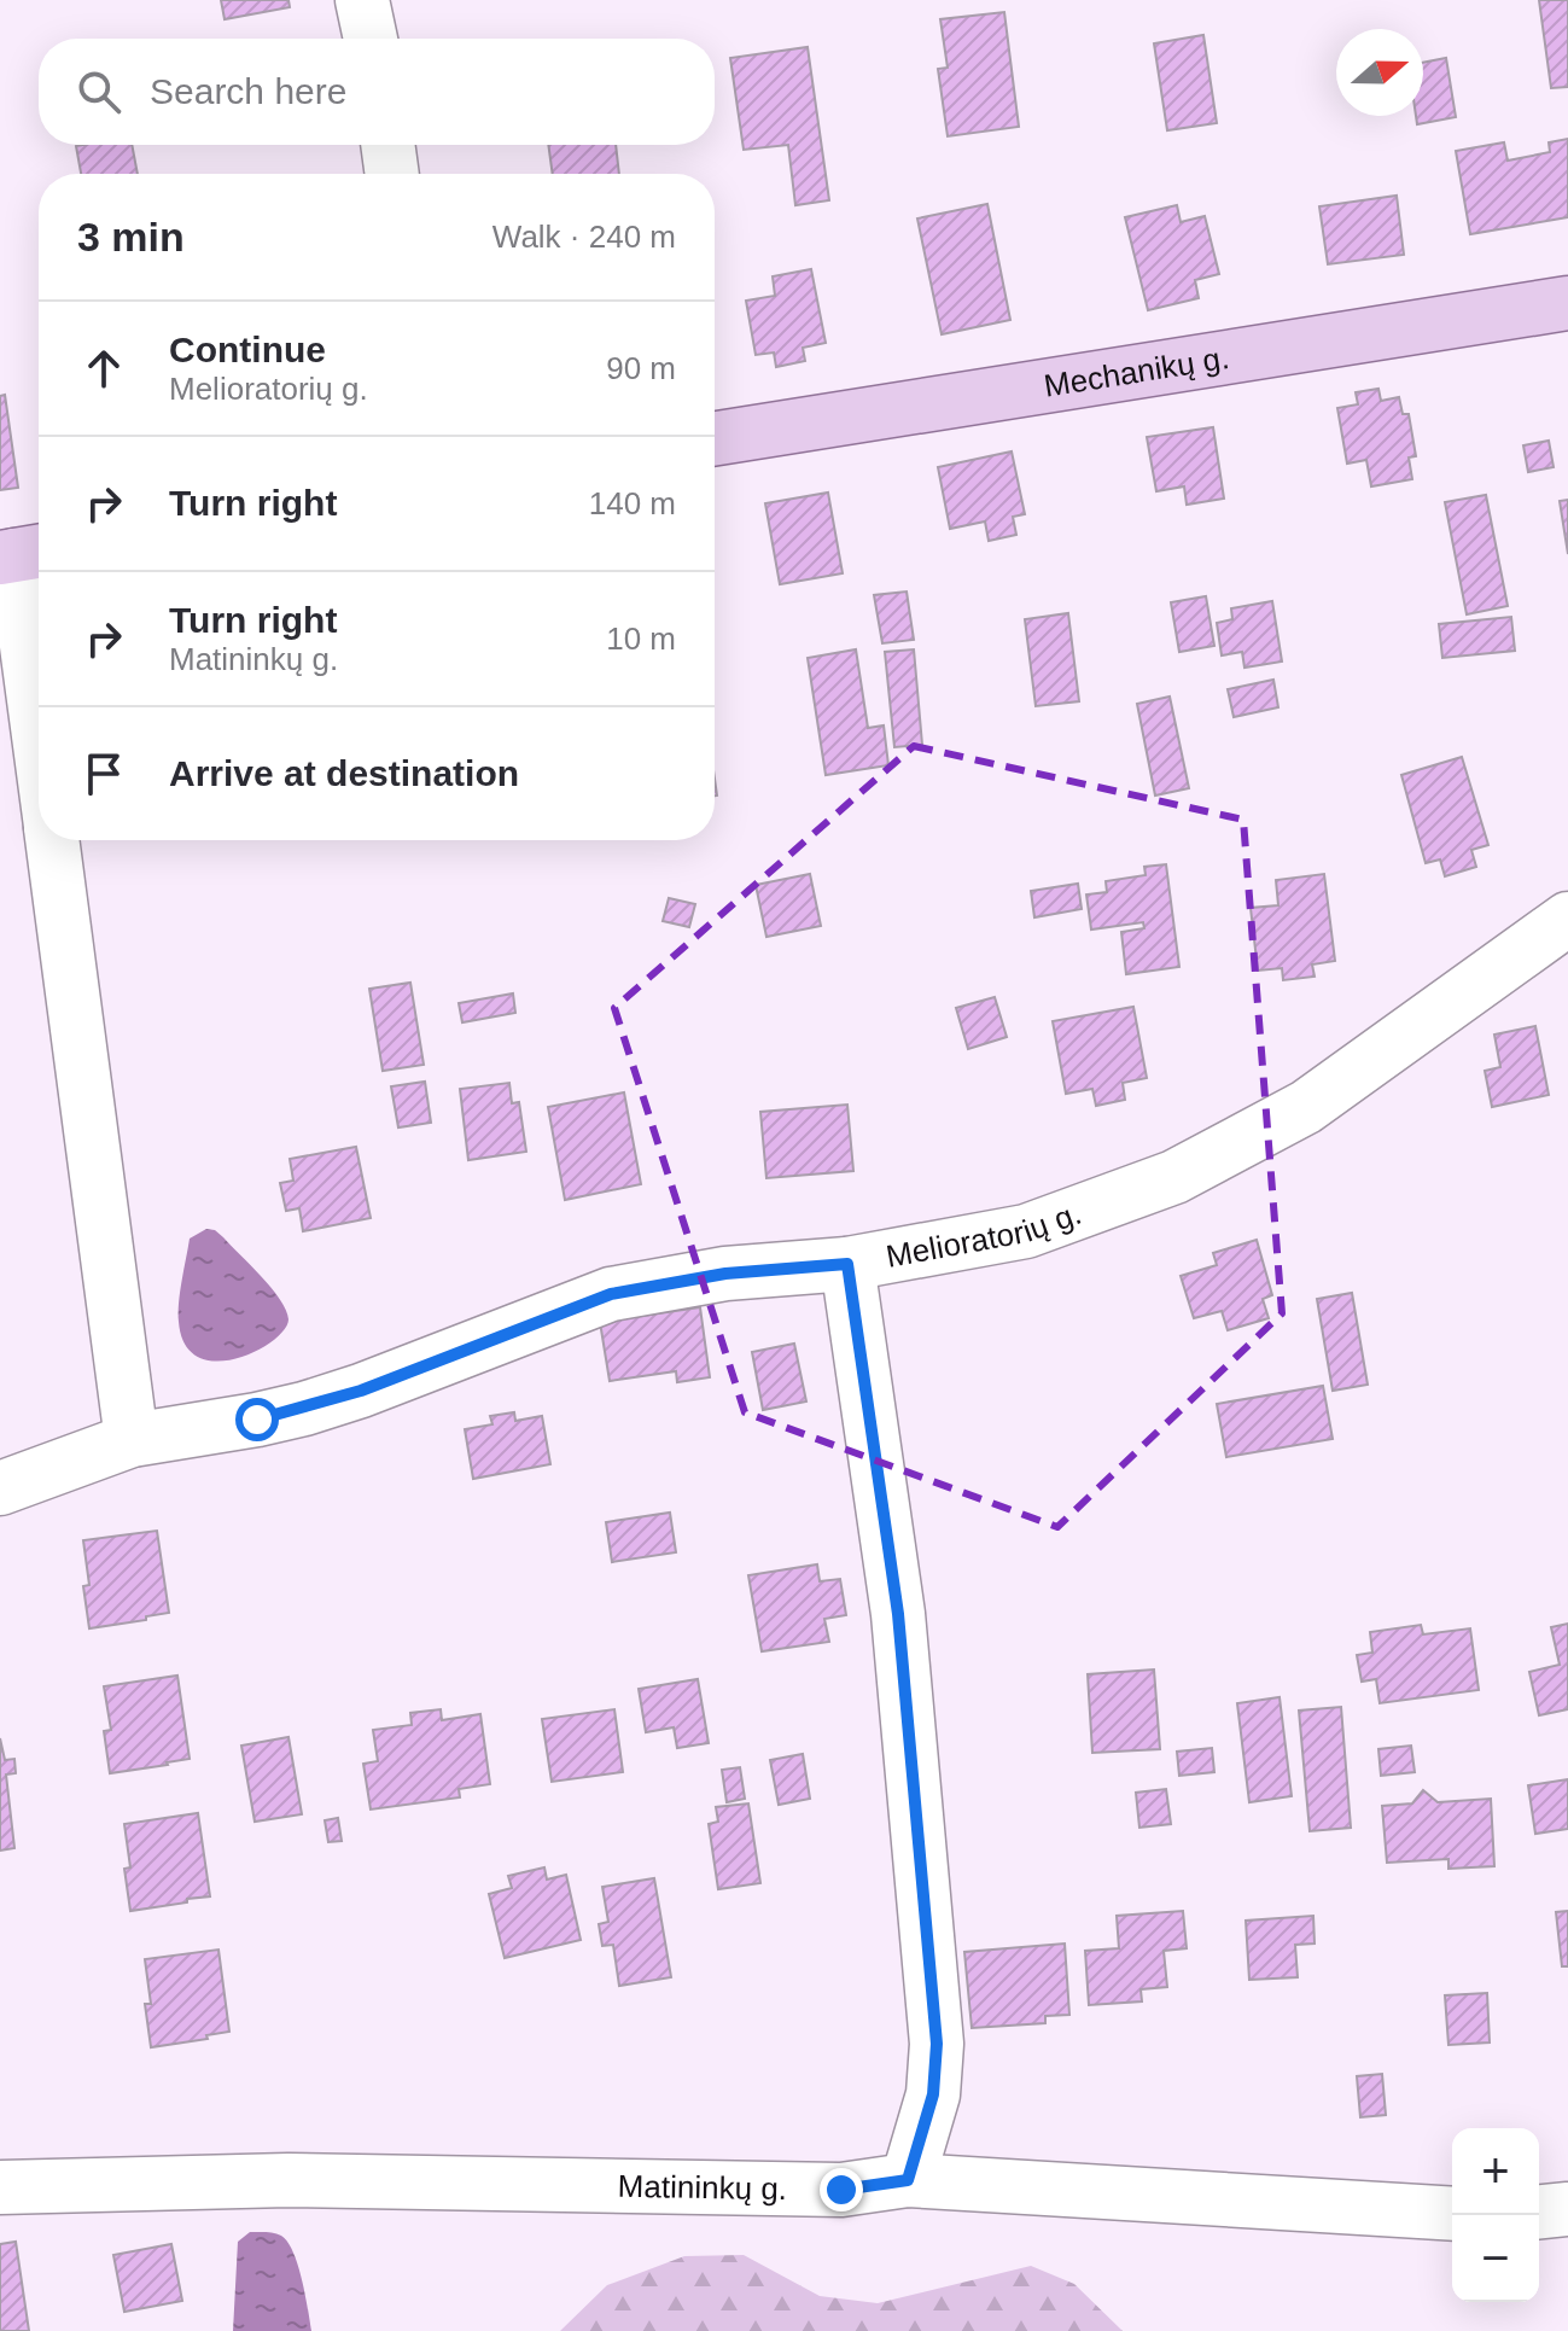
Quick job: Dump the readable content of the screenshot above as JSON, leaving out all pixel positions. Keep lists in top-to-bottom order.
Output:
{
  "streets": {
    "main road": ["Mechanikų g."],
    "street": ["Melioratorių g.", "Matininkų g."]
  },
  "north": "right",
  "page": {
    "search": "Search here",
    "heading": ["3 min", "Walk · 240 m"],
    "list": [
      ["Continue", "Melioratorių g.", "90 m"],
      ["Turn right", "140 m"],
      ["Turn right", "Matininkų g.", "10 m"],
      "Arrive at destination"
    ],
    "map_buttons": ["+", "−"]
  }
}
